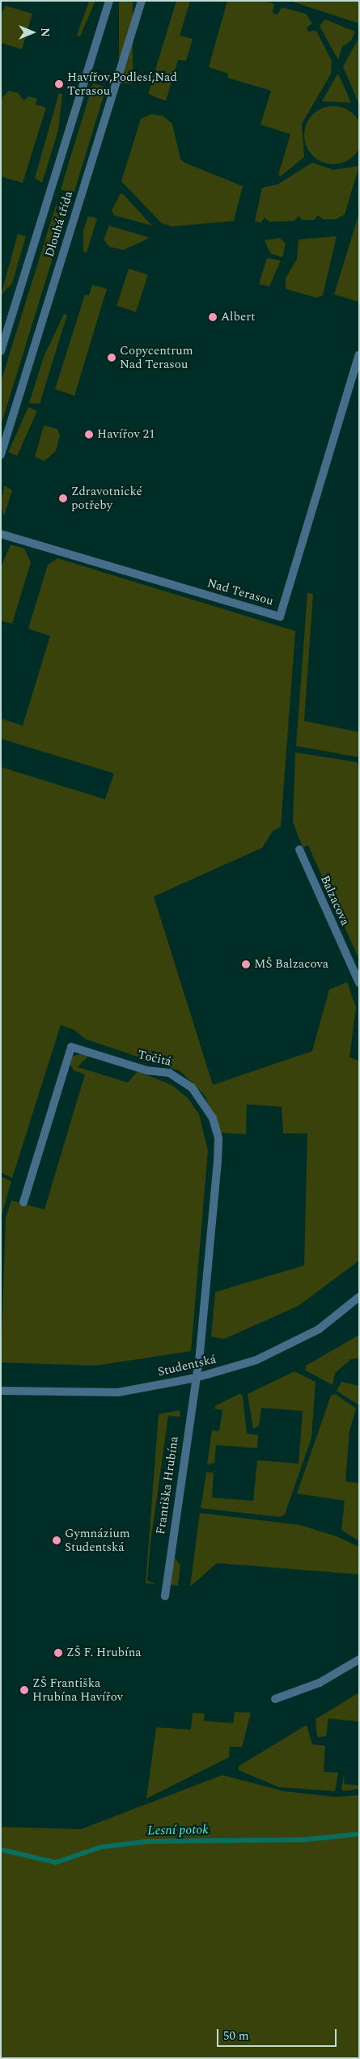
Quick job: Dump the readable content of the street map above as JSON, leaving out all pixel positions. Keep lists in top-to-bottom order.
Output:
{
  "streets": {
    "street": [
      "Dlouhá třída",
      "Nad Terasou",
      "Balzacova",
      "Točitá",
      "Studentská",
      "Františka Hrubína"
    ]
  },
  "crossings": [
    ["Točitá", "Studentská"],
    ["Točitá", "Františka Hrubína"],
    ["Studentská", "Františka Hrubína"]
  ],
  "water": ["Lesní potok"],
  "places": [
    "Havířov,Podlesí,Nad Terasou",
    "Albert",
    "Copycentrum Nad Terasou",
    "Havířov 21",
    "Zdravotnické potřeby",
    "MŠ Balzacova",
    "Gymnázium Studentská",
    "ZŠ F. Hrubína",
    "ZŠ Františka Hrubína Havířov"
  ],
  "scale_bar": "50 m",
  "north": "right"
}
